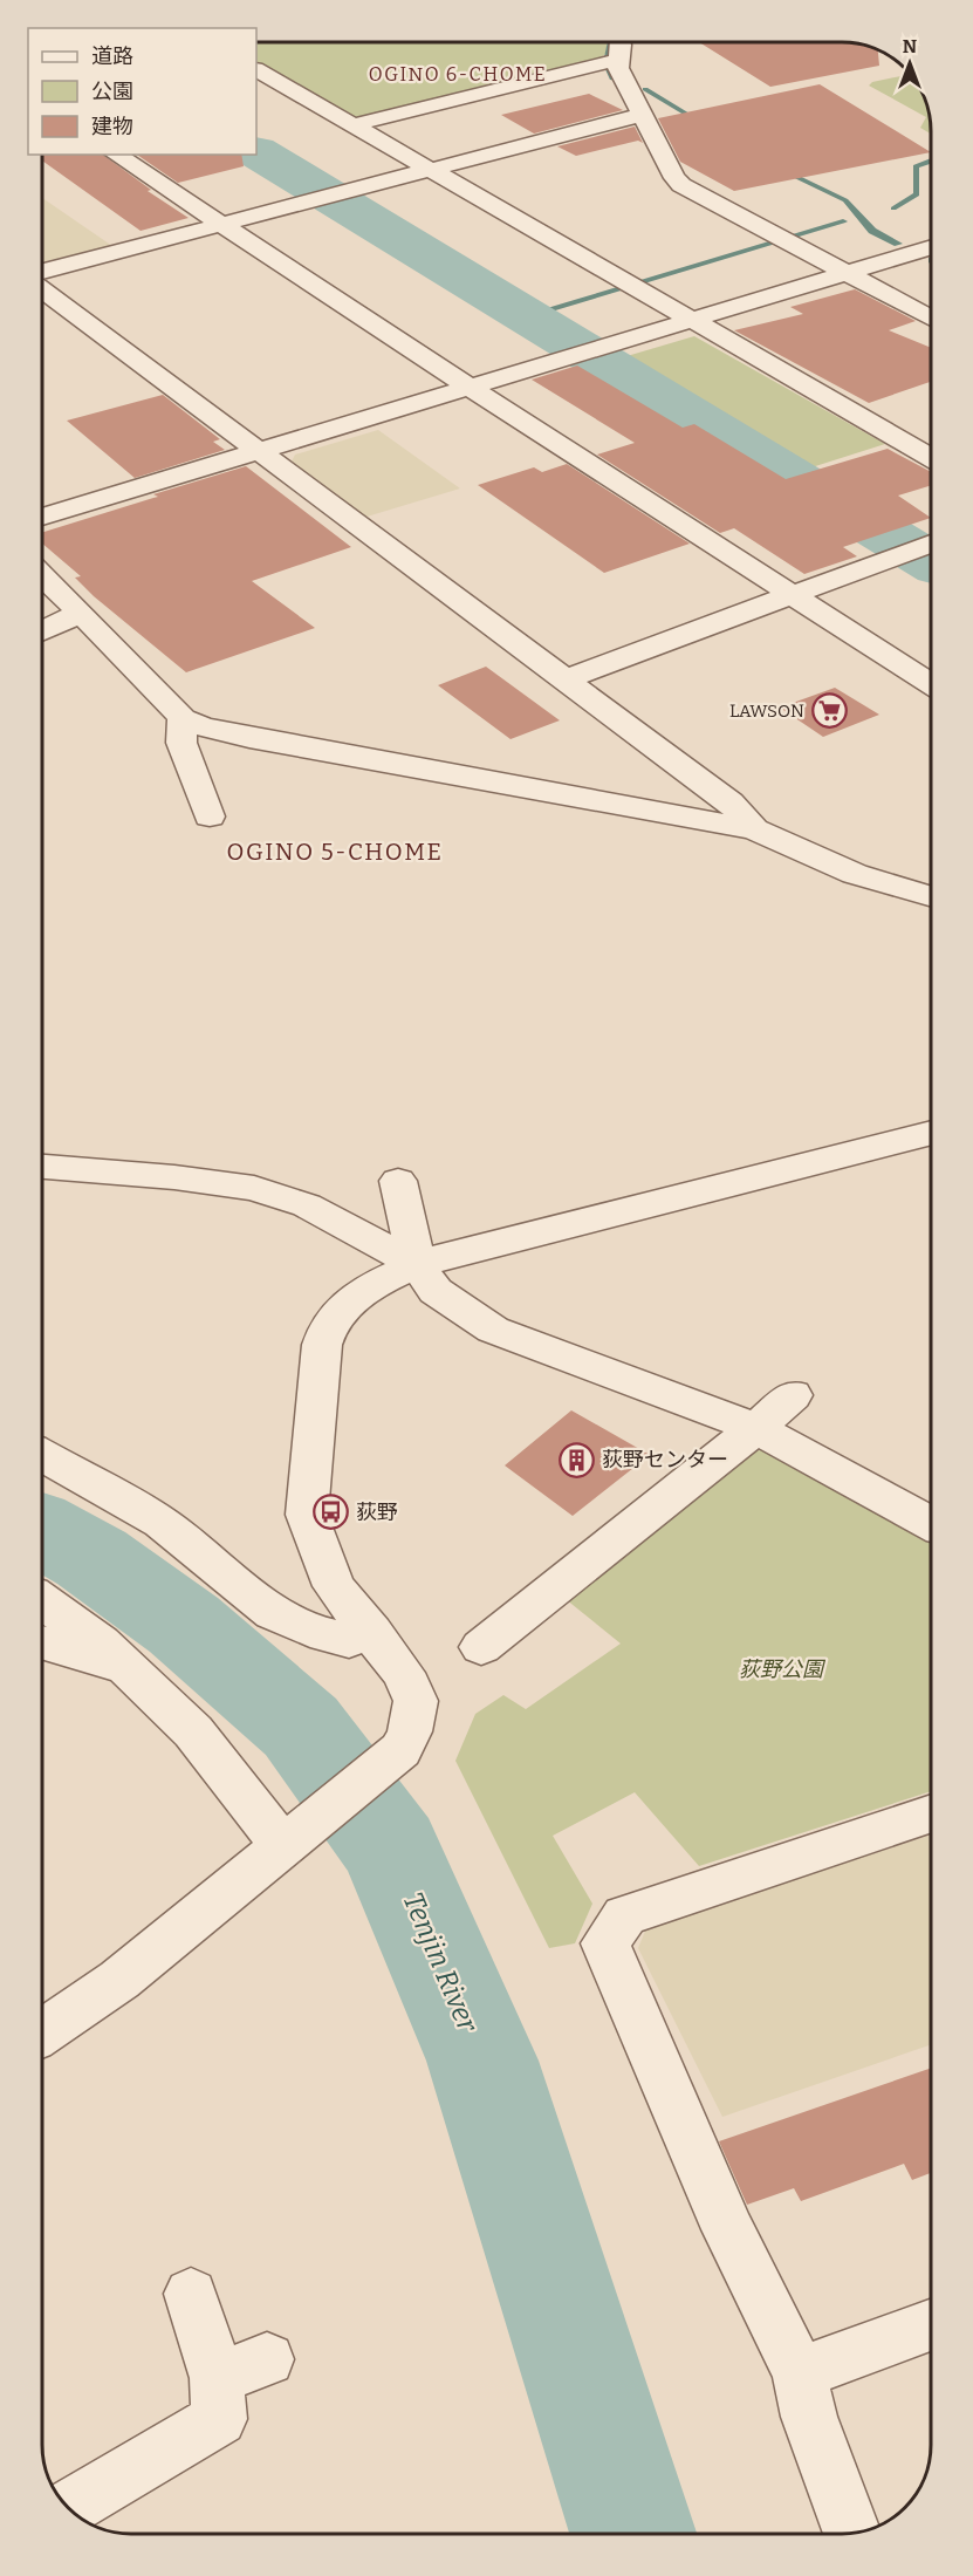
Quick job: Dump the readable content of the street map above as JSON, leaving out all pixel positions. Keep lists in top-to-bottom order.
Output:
{
  "districts": ["OGINO 6-CHOME", "OGINO 5-CHOME"],
  "water": ["Tenjin River"],
  "parks": ["荻野公園"],
  "places": {
    "supermarket": ["LAWSON"],
    "building": ["荻野センター"],
    "bus stop": ["荻野"]
  },
  "legend": ["道路", "公園", "建物"],
  "north": "top"
}
